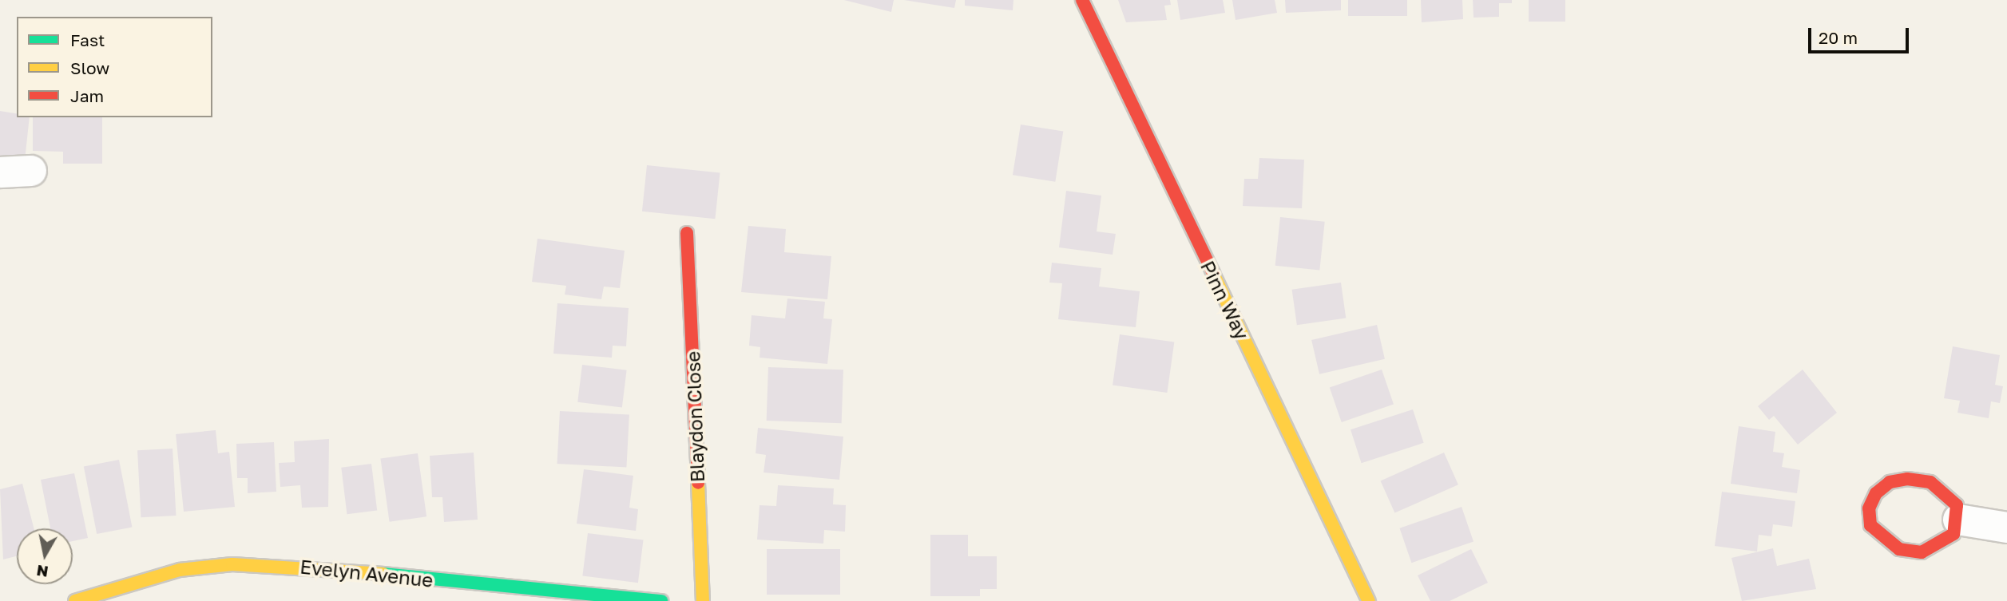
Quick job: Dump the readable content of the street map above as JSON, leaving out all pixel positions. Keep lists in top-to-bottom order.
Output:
{
  "streets": {
    "street": ["Pinn Way", "Blaydon Close", "Evelyn Avenue"]
  },
  "legend": ["Fast", "Slow", "Jam"],
  "scale_bar": "20 m",
  "north": "bottom"
}
